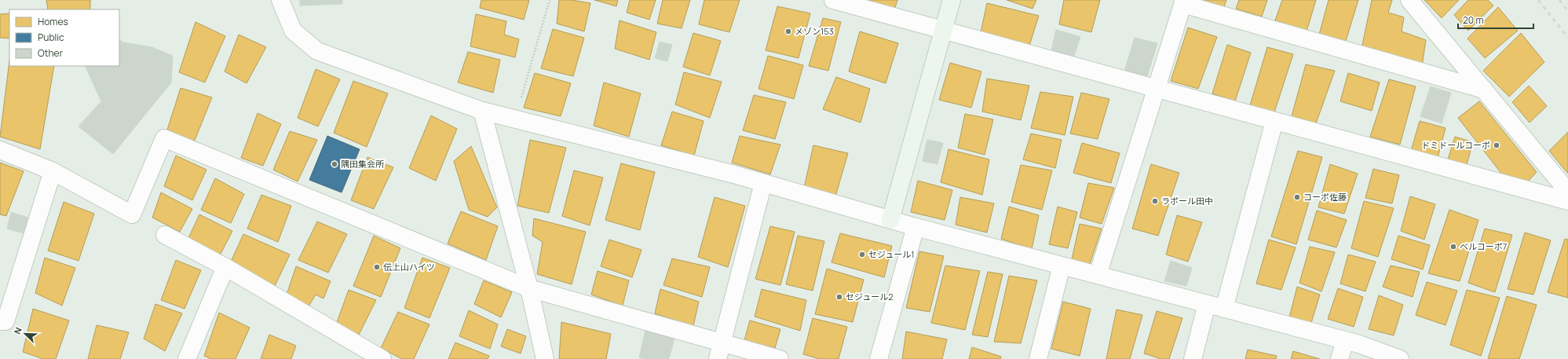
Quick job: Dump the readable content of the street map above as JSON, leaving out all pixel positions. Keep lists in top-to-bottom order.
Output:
{
  "places": [
    "メゾン153",
    "ドミドールコーポ",
    "隅田集会所",
    "コーポ佐藤",
    "ラポール田中",
    "ベルコーポ7",
    "セジュール1",
    "伝上山ハイツ",
    "セジュール2"
  ],
  "legend": ["Homes", "Public", "Other"],
  "scale_bar": "20 m",
  "north": "top left"
}
